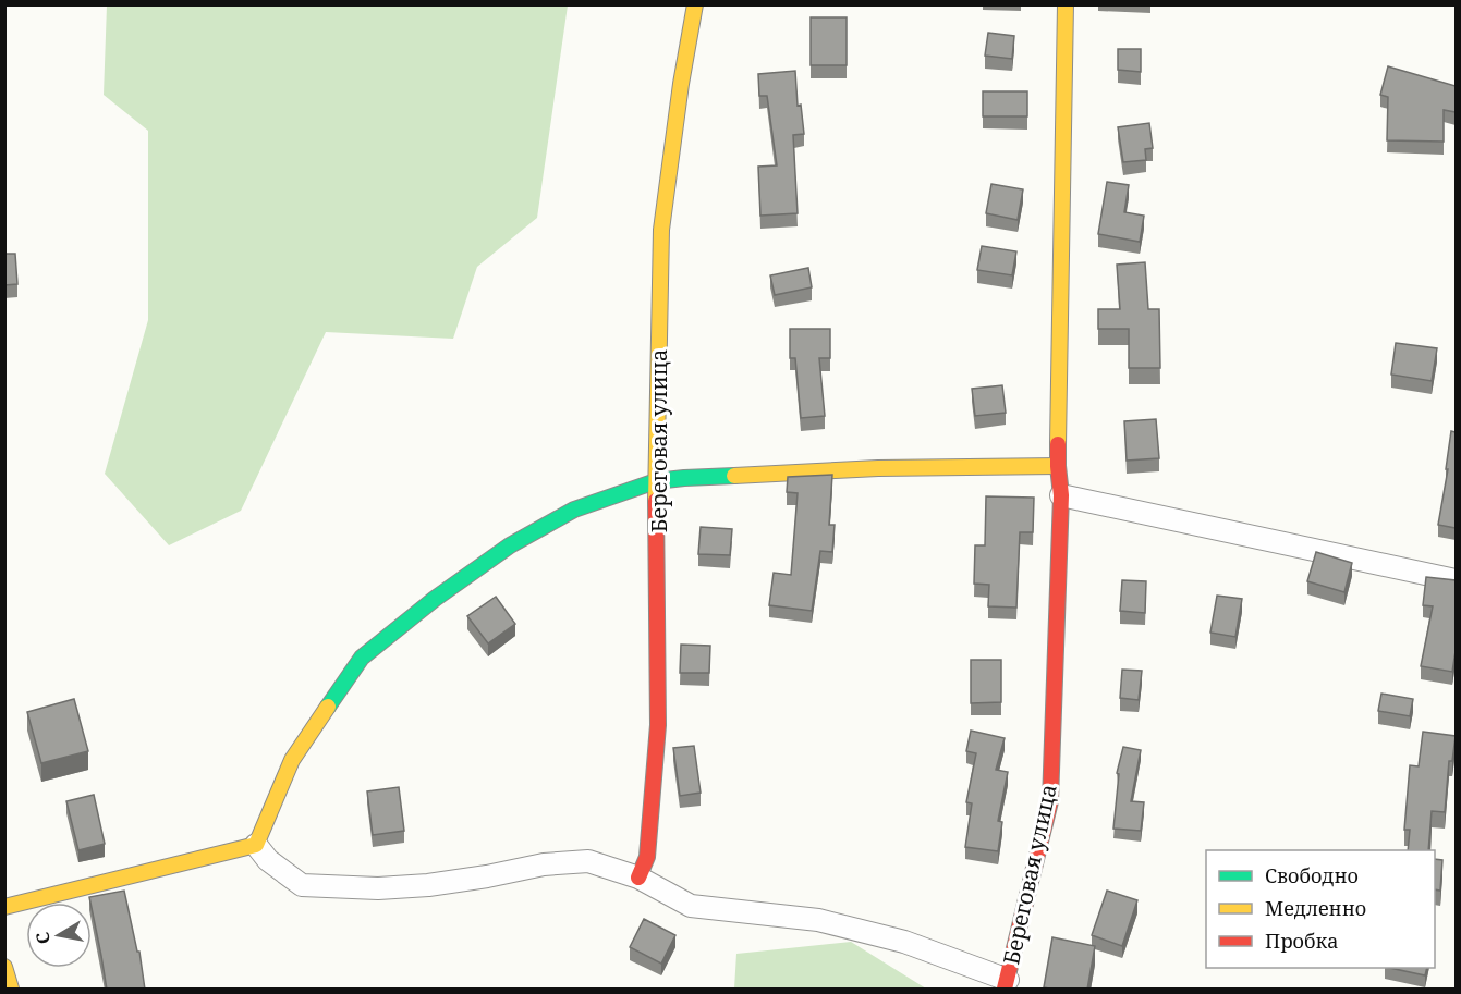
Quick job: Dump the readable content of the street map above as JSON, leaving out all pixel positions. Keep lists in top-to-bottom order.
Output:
{
  "streets": {
    "street": ["Береговая улица"]
  },
  "legend": ["Свободно", "Медленно", "Пробка"],
  "north": "left"
}
